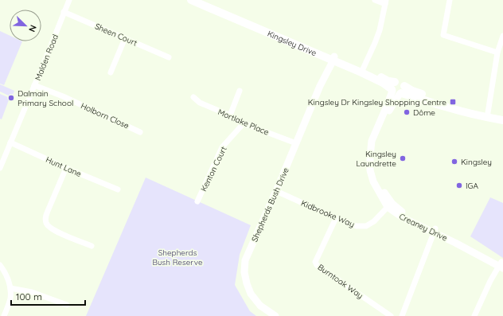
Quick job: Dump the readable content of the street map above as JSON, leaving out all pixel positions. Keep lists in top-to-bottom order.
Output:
{
  "streets": {
    "main road": ["Kingsley Drive"],
    "street": [
      "Sheen Court",
      "Malden Road",
      "Holborn Close",
      "Mortlake Place",
      "Hunt Lane",
      "Kenton Court",
      "Shepherds Bush Drive",
      "Kidbrooke Way",
      "Creaney Drive",
      "Burntoak Way"
    ]
  },
  "crossings": [
    ["Sheen Court", "Malden Road"],
    ["Kingsley Drive", "Shepherds Bush Drive"],
    ["Kingsley Drive", "Creaney Drive"],
    ["Malden Road", "Holborn Close"],
    ["Malden Road", "Hunt Lane"],
    ["Mortlake Place", "Kenton Court"],
    ["Mortlake Place", "Shepherds Bush Drive"],
    ["Shepherds Bush Drive", "Kidbrooke Way"],
    ["Kidbrooke Way", "Creaney Drive"],
    ["Kidbrooke Way", "Burntoak Way"]
  ],
  "parks": ["Shepherds Bush Reserve"],
  "places": {
    "other": [
      "Dalmain Primary School",
      "Dôme",
      "Kingsley Laundrette",
      "Kingsley",
      "IGA"
    ],
    "transit": ["Kingsley Dr Kingsley Shopping Centre"]
  },
  "scale_bar": "100 m",
  "north": "bottom right"
}
